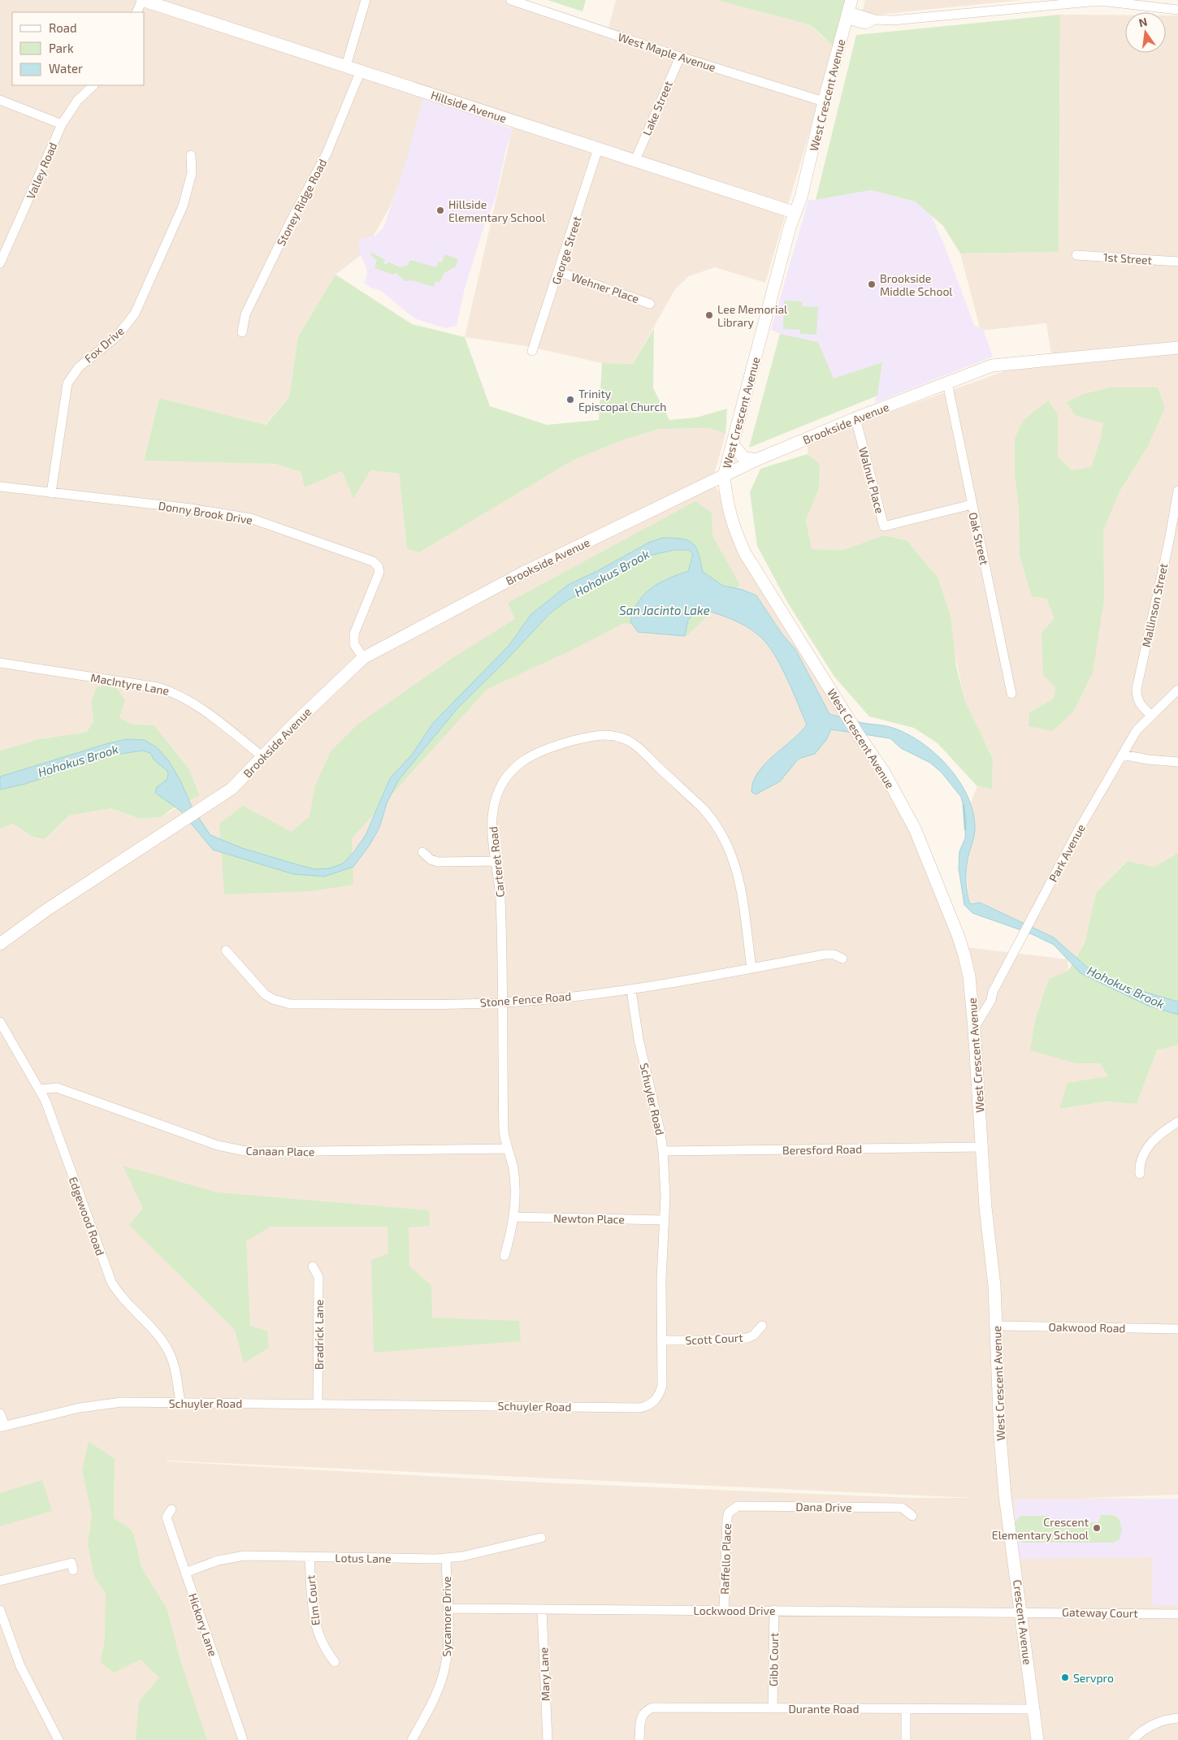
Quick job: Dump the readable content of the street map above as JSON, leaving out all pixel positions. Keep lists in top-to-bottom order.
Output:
{
  "streets": {
    "main road": [
      "West Crescent Avenue",
      "Hillside Avenue",
      "Brookside Avenue",
      "Crescent Avenue"
    ],
    "street": [
      "West Maple Avenue",
      "Lake Street",
      "Valley Road",
      "Stoney Ridge Road",
      "George Street",
      "1st Street",
      "Wehner Place",
      "Fox Drive",
      "Walnut Place",
      "Donny Brook Drive",
      "Oak Street",
      "Mallinson Street",
      "MacIntyre Lane",
      "Park Avenue",
      "Carteret Road",
      "Stone Fence Road",
      "Schuyler Road",
      "Beresford Road",
      "Canaan Place",
      "Edgewood Road",
      "Newton Place",
      "Oakwood Road",
      "Bradrick Lane",
      "Scott Court",
      "Dana Drive",
      "Lotus Lane",
      "Raffello Place",
      "Elm Court",
      "Lockwood Drive",
      "Gateway Court",
      "Sycamore Drive",
      "Hickory Lane",
      "Gibb Court",
      "Mary Lane",
      "Durante Road"
    ]
  },
  "crossings": [
    ["West Maple Avenue", "West Crescent Avenue"],
    ["West Maple Avenue", "Lake Street"],
    ["West Crescent Avenue", "Hillside Avenue"],
    ["West Crescent Avenue", "Brookside Avenue"],
    ["West Crescent Avenue", "Park Avenue"],
    ["West Crescent Avenue", "Beresford Road"],
    ["West Crescent Avenue", "Oakwood Road"],
    ["West Crescent Avenue", "Crescent Avenue"],
    ["Hillside Avenue", "Lake Street"],
    ["Hillside Avenue", "Stoney Ridge Road"],
    ["Hillside Avenue", "George Street"],
    ["George Street", "Wehner Place"],
    ["Fox Drive", "Donny Brook Drive"],
    ["Brookside Avenue", "Walnut Place"],
    ["Brookside Avenue", "Donny Brook Drive"],
    ["Brookside Avenue", "Oak Street"],
    ["Brookside Avenue", "MacIntyre Lane"],
    ["Walnut Place", "Oak Street"],
    ["Mallinson Street", "Park Avenue"],
    ["Carteret Road", "Stone Fence Road"],
    ["Carteret Road", "Canaan Place"],
    ["Carteret Road", "Newton Place"],
    ["Stone Fence Road", "Schuyler Road"],
    ["Schuyler Road", "Beresford Road"],
    ["Schuyler Road", "Edgewood Road"],
    ["Schuyler Road", "Newton Place"],
    ["Schuyler Road", "Bradrick Lane"],
    ["Schuyler Road", "Scott Court"],
    ["Canaan Place", "Edgewood Road"],
    ["Dana Drive", "Raffello Place"],
    ["Lotus Lane", "Elm Court"],
    ["Lotus Lane", "Sycamore Drive"],
    ["Lotus Lane", "Hickory Lane"],
    ["Raffello Place", "Lockwood Drive"],
    ["Lockwood Drive", "Gateway Court"],
    ["Lockwood Drive", "Sycamore Drive"],
    ["Lockwood Drive", "Crescent Avenue"],
    ["Lockwood Drive", "Gibb Court"],
    ["Lockwood Drive", "Mary Lane"],
    ["Gateway Court", "Crescent Avenue"],
    ["Crescent Avenue", "Durante Road"],
    ["Gibb Court", "Durante Road"]
  ],
  "water": ["Hohokus Brook", "San Jacinto Lake"],
  "places": [
    "Hillside Elementary School",
    "Brookside Middle School",
    "Lee Memorial Library",
    "Trinity Episcopal Church",
    "Crescent Elementary School",
    "Servpro"
  ],
  "legend": ["Road", "Park", "Water"],
  "north": "top"
}
